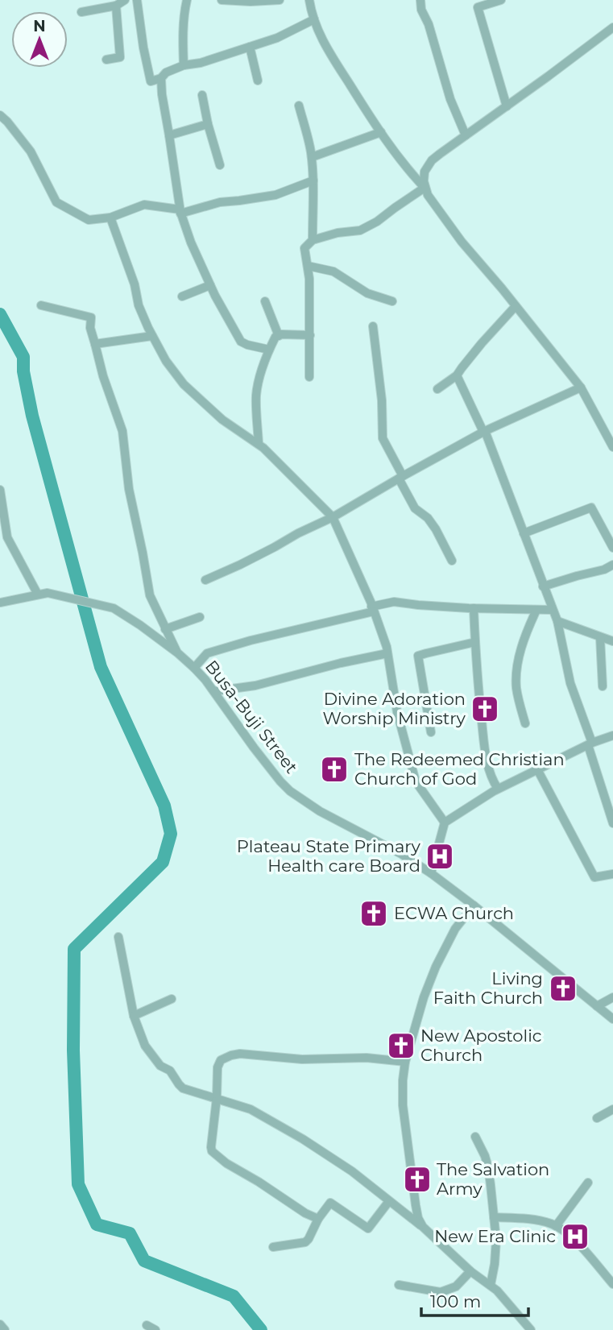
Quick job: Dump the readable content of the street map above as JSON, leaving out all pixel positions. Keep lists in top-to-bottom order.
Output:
{
  "streets": {
    "street": ["Busa-Buji Street"]
  },
  "places": {
    "church": [
      "Divine Adoration Worship Ministry",
      "The Redeemed Christian Church of God",
      "ECWA Church",
      "Living Faith Church",
      "New Apostolic Church",
      "The Salvation Army"
    ],
    "hospital": ["Plateau State Primary Health care Board", "New Era Clinic"]
  },
  "scale_bar": "100 m",
  "north": "top"
}
